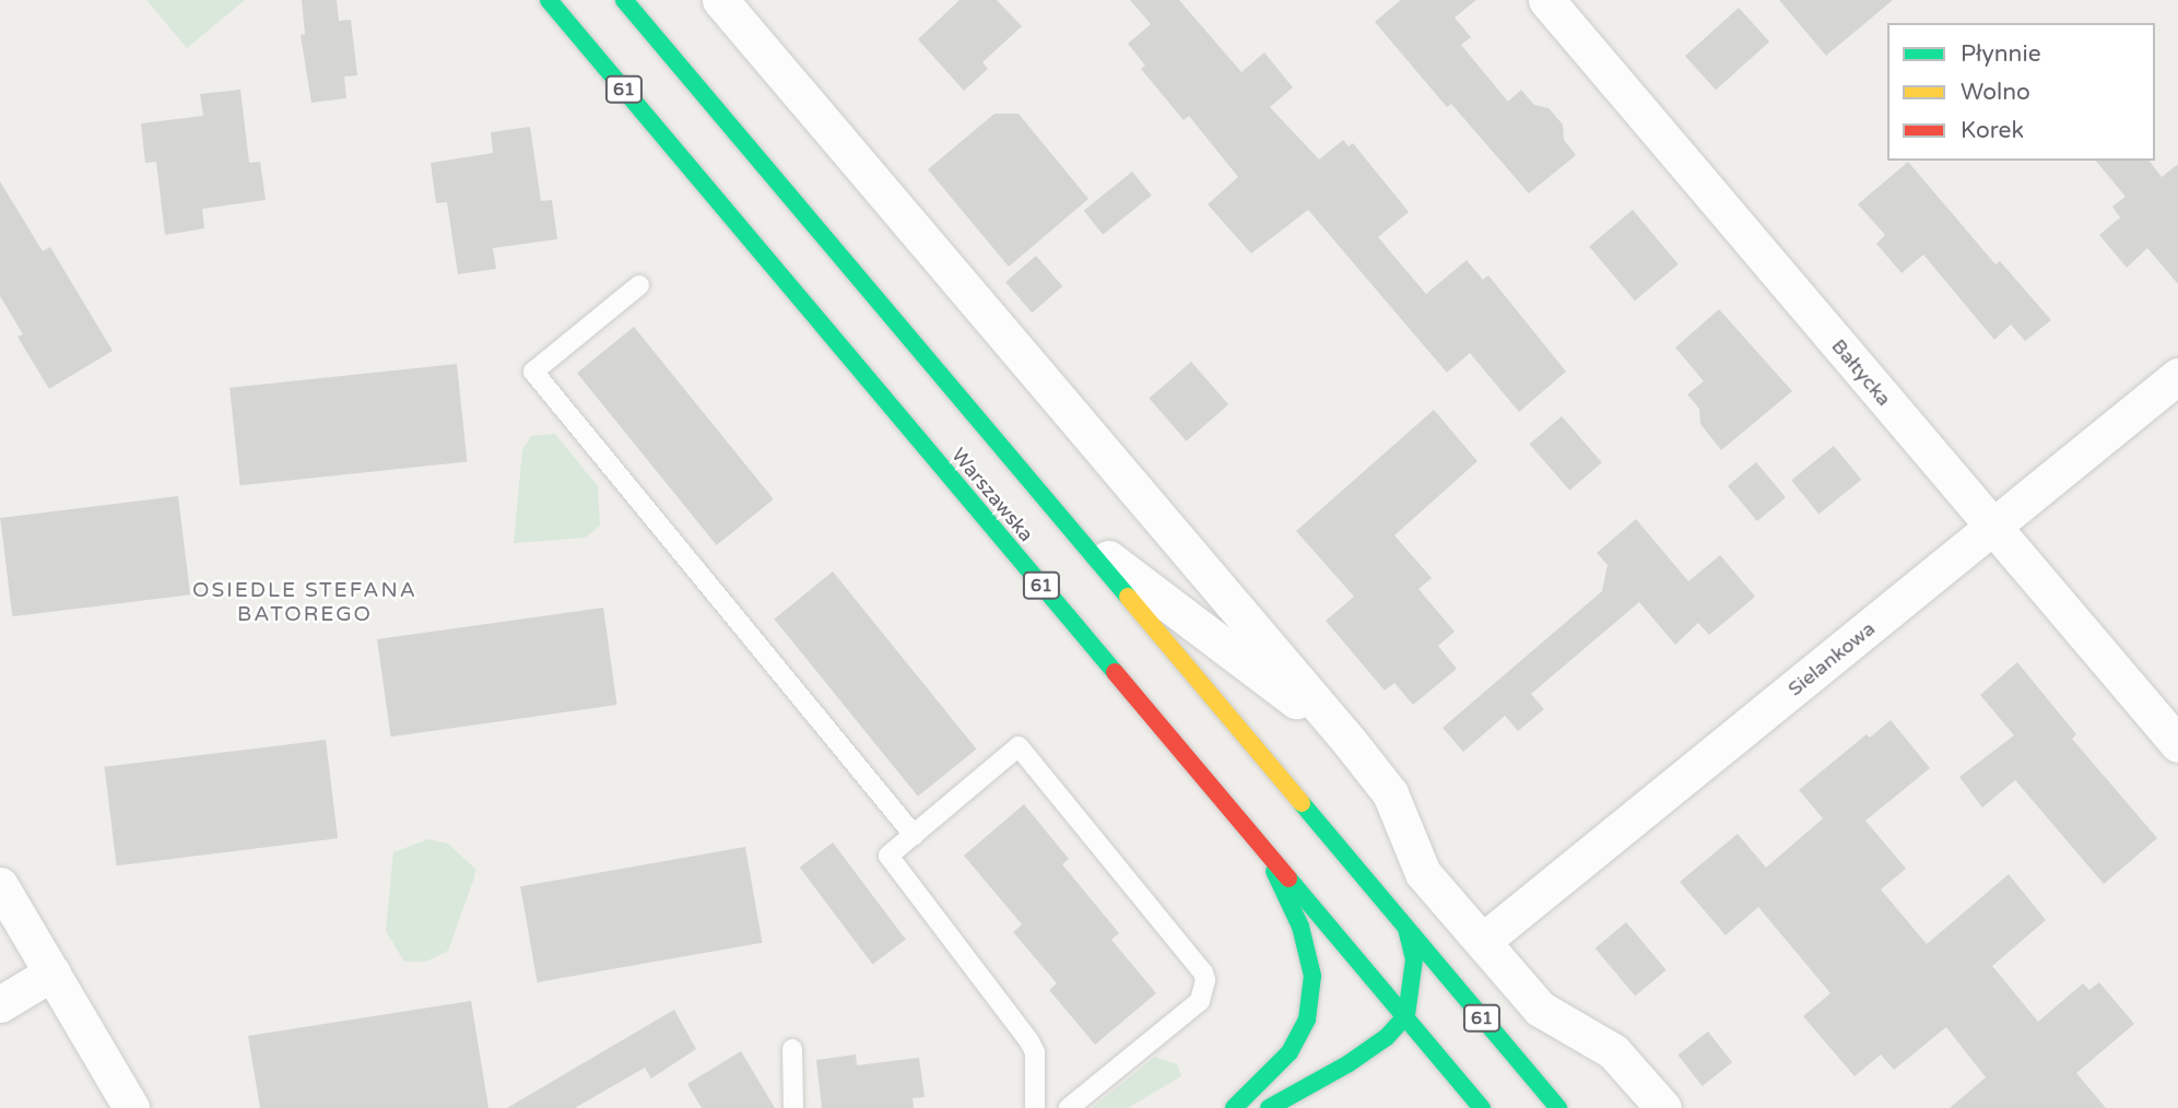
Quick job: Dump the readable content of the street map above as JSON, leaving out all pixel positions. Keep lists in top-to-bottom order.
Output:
{
  "streets": {
    "main road": ["61", "Warszawska"],
    "street": ["Bałtycka", "Sielankowa"]
  },
  "crossings": [
    ["Bałtycka", "Sielankowa"]
  ],
  "districts": ["OSIEDLE STEFANA BATOREGO"],
  "legend": ["Płynnie", "Wolno", "Korek"]
}
